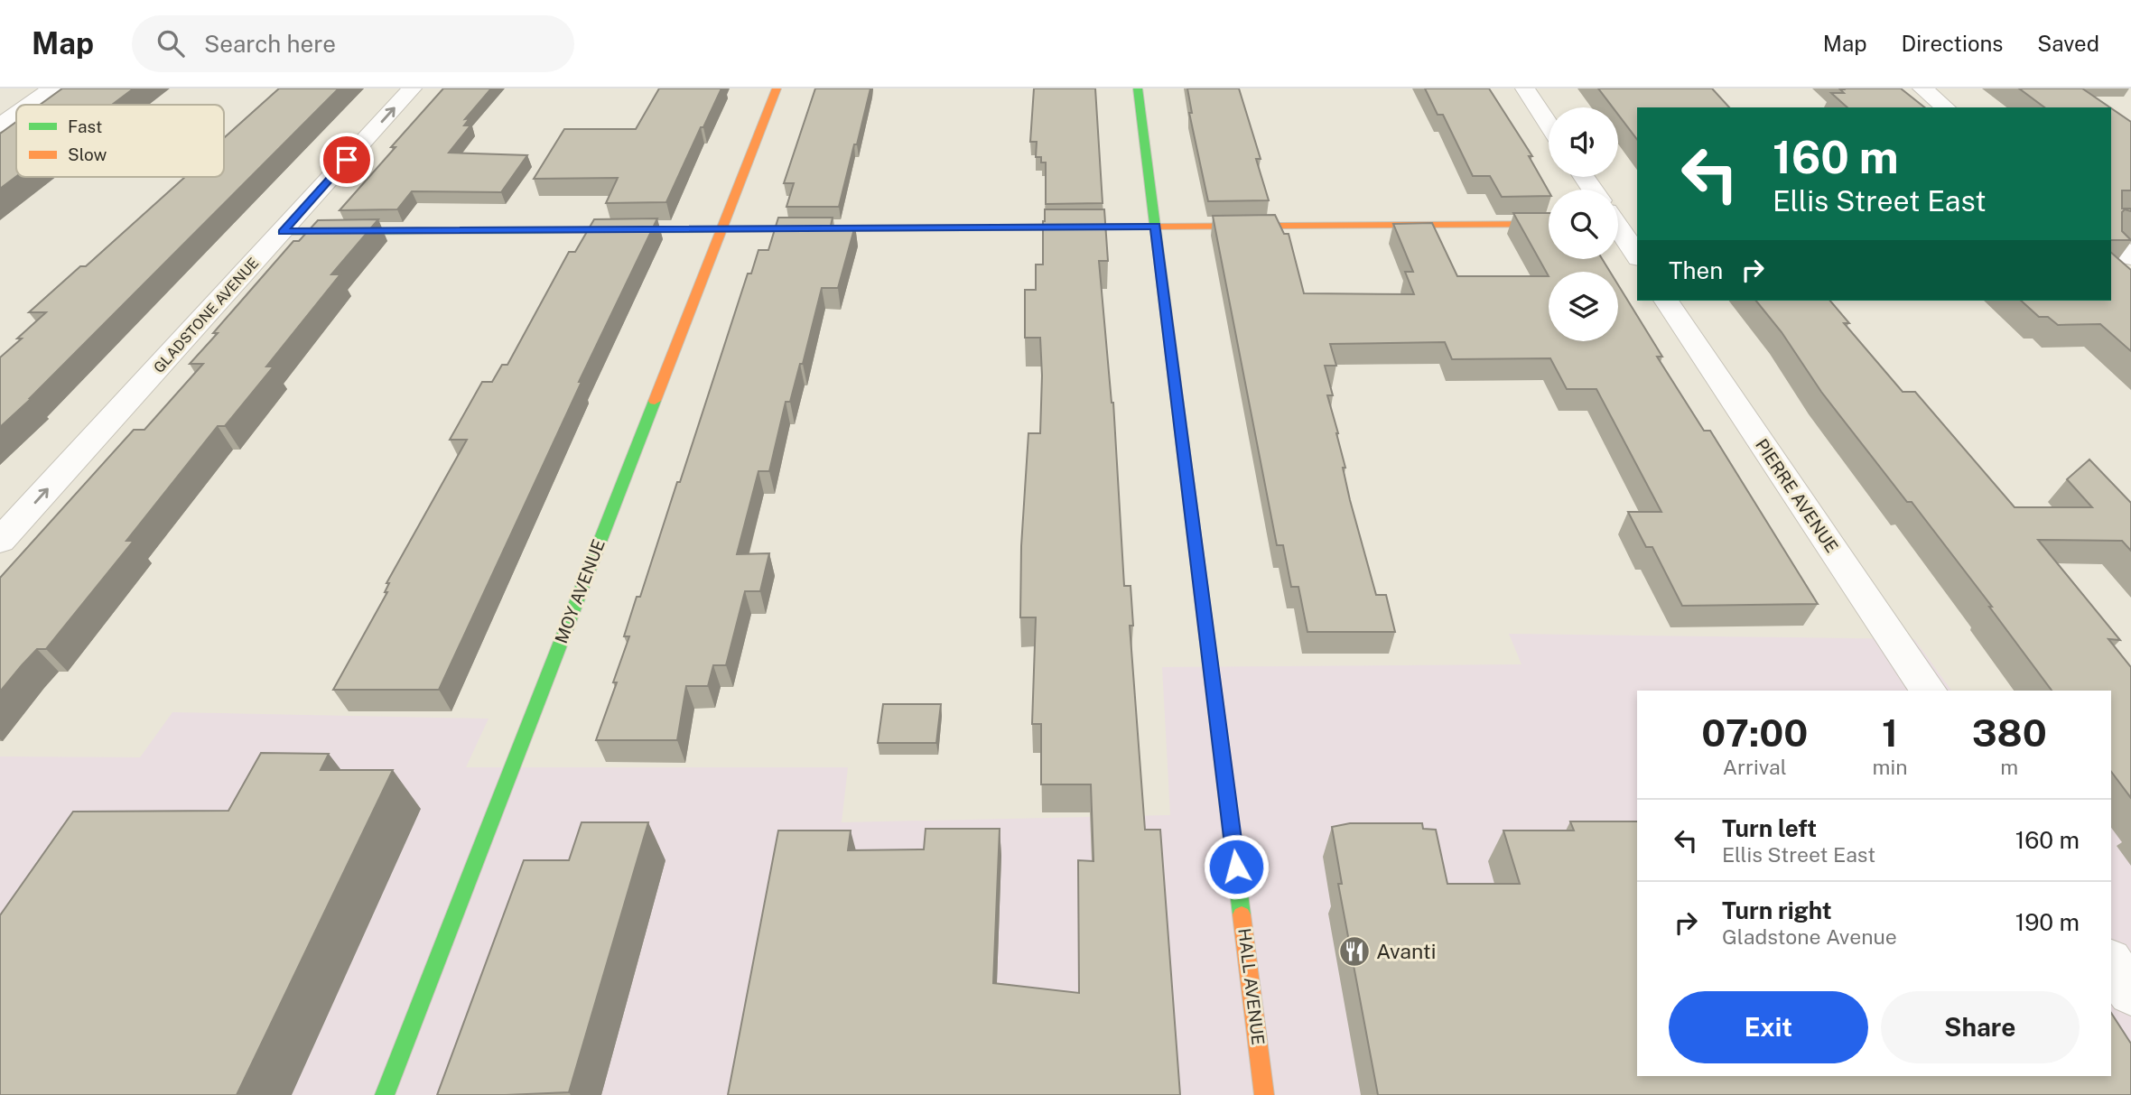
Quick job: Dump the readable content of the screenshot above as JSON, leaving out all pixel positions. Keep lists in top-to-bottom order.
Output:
{
  "streets": {
    "street": [
      "GLADSTONE AVENUE",
      "PIERRE AVENUE",
      "MOY AVENUE",
      "HALL AVENUE"
    ]
  },
  "one_way": ["GLADSTONE AVENUE"],
  "places": {
    "restaurant": ["Avanti"]
  },
  "legend": ["Fast", "Slow"],
  "page": {
    "header": "Map",
    "search": "Search here",
    "nav": ["Map", "Directions", "Saved"],
    "turn": ["160 m", "Ellis Street East"],
    "then": "Then",
    "eta": [
      "07:00",
      "Arrival",
      "1",
      "min",
      "380",
      "m"
    ],
    "list": [
      {
        "name": "Turn left",
        "note": "Ellis Street East",
        "value": "160 m"
      },
      {
        "name": "Turn right",
        "note": "Gladstone Avenue",
        "value": "190 m"
      }
    ],
    "buttons": ["Exit", "Share"]
  }
}
